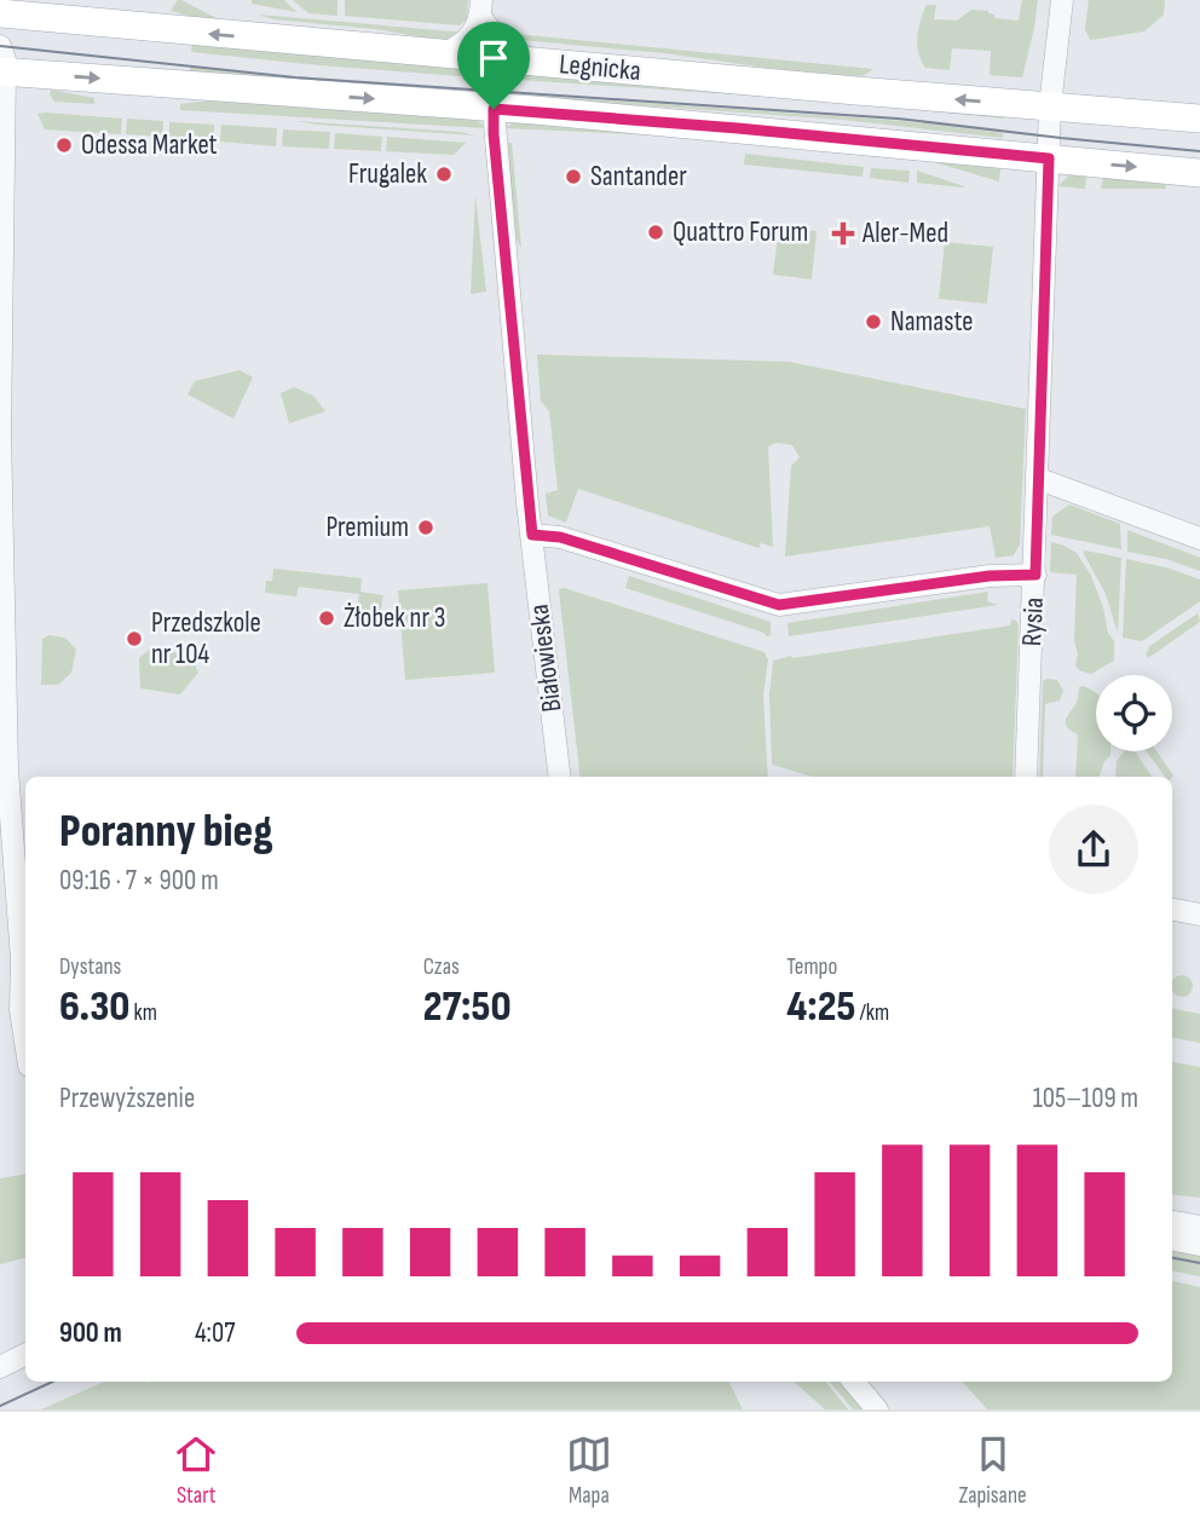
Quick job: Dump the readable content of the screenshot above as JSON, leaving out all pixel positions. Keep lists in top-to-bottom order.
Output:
{
  "streets": {
    "main road": ["Legnicka"],
    "street": ["Rysia", "Białowieska"]
  },
  "crossings": [
    ["Legnicka", "Rysia"],
    ["Legnicka", "Białowieska"]
  ],
  "places": {
    "other": [
      "Odessa Market",
      "Frugalek",
      "Santander",
      "Quattro Forum",
      "Namaste",
      "Premium",
      "Żłobek nr 3",
      "Przedszkole nr 104"
    ],
    "health": ["Aler-Med"]
  },
  "page": {
    "heading": ["Poranny bieg", "09:16 · 7 × 900 m"],
    "stats": [
      ["Dystans", "6.30 km"],
      ["Czas", "27:50"],
      ["Tempo", "4:25 /km"]
    ],
    "chart": ["Przewyższenie", "105–109 m"],
    "list": [
      {
        "name": "900 m",
        "note": "4:07"
      }
    ],
    "tabs": ["Start", "Mapa", "Zapisane"]
  }
}
